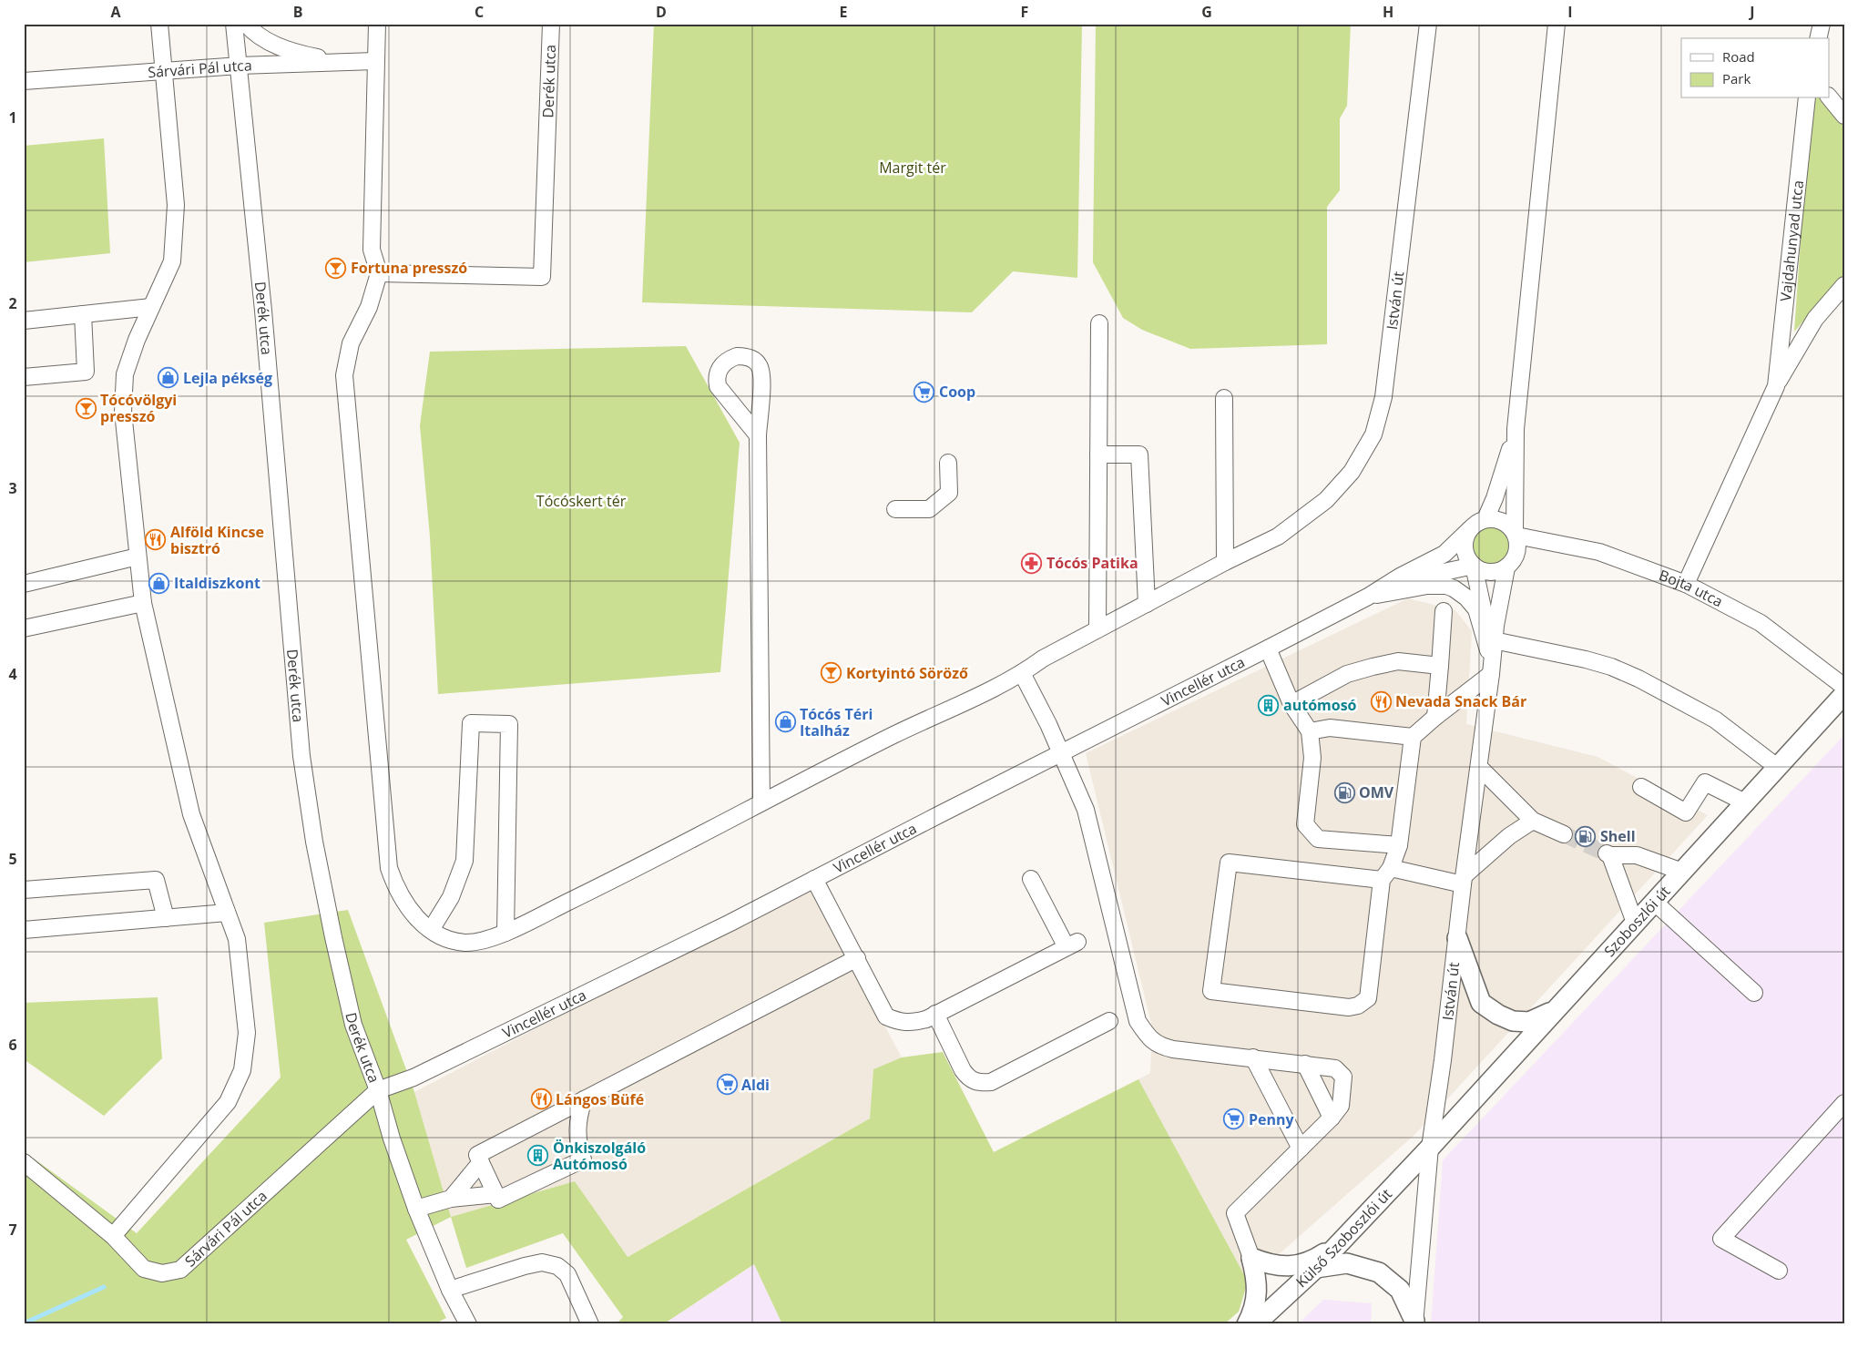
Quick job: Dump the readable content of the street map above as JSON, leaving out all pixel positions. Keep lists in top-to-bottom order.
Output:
{
  "streets": {
    "main road": ["Szoboszlói út", "Külső Szoboszlói út"],
    "street": [
      "Sárvári Pál utca",
      "Derék utca",
      "Vajdahunyad utca",
      "István út",
      "Bojta utca",
      "Vincellér utca"
    ]
  },
  "crossings": [
    ["Sárvári Pál utca", "Derék utca"],
    ["Sárvári Pál utca", "Vincellér utca"],
    ["Derék utca", "Vincellér utca"],
    ["Vajdahunyad utca", "Bojta utca"],
    ["István út", "Bojta utca"],
    ["István út", "Vincellér utca"],
    ["István út", "Szoboszlói út"],
    ["István út", "Külső Szoboszlói út"],
    ["Bojta utca", "Vincellér utca"],
    ["Szoboszlói út", "Külső Szoboszlói út"]
  ],
  "parks": ["Margit tér", "Tócóskert tér"],
  "places": {
    "bar": ["Fortuna presszó", "Tócóvölgyi presszó", "Kortyintó Söröző"],
    "shop": ["Lejla pékség", "Italdiszkont", "Tócós Téri Italház"],
    "supermarket": ["Coop", "Aldi", "Penny"],
    "restaurant": ["Alföld Kincse bisztró", "Nevada Snack Bár", "Lángos Büfé"],
    "pharmacy": ["Tócós Patika"],
    "building": ["autómosó", "Önkiszolgáló Autómosó"],
    "fuel station": ["OMV", "Shell"]
  },
  "legend": ["Road", "Park"],
  "grid": {
    "columns": [
      "A",
      "B",
      "C",
      "D",
      "E",
      "F",
      "G",
      "H",
      "I",
      "J"
    ],
    "rows": [
      "1",
      "2",
      "3",
      "4",
      "5",
      "6",
      "7"
    ]
  }
}
